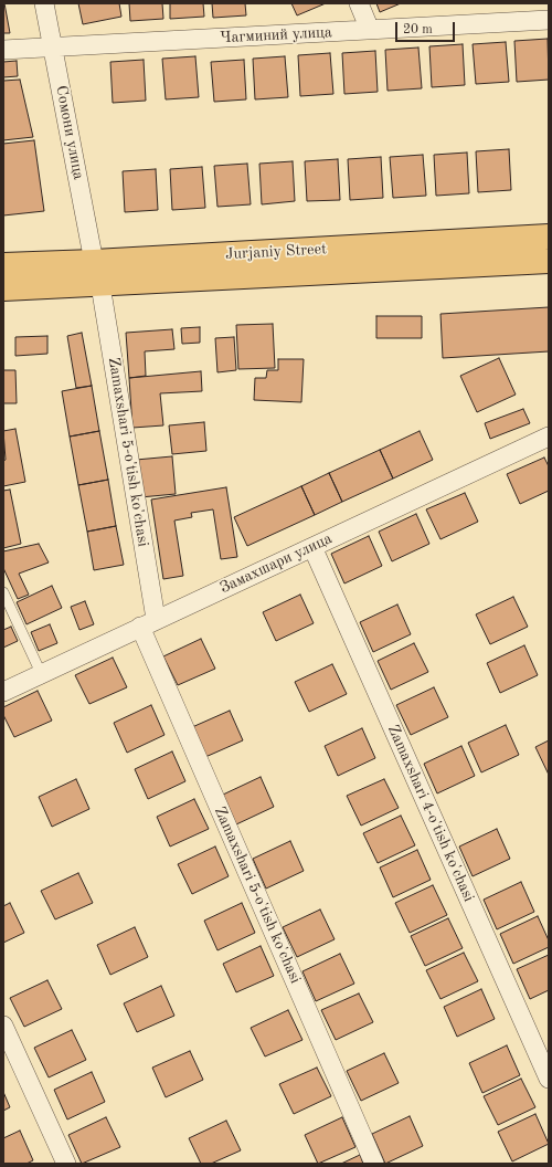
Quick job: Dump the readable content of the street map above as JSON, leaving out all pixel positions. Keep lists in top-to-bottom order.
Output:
{
  "streets": {
    "main road": ["Jurjaniy Street"],
    "street": [
      "Чагминий улица",
      "Сомони улица",
      "Zamaxshari 5-o'tish ko'chasi",
      "Замахшари улица",
      "Zamaxshari 4-o'tish ko'chasi"
    ]
  },
  "crossings": [
    ["Чагминий улица", "Сомони улица"],
    ["Сомони улица", "Jurjaniy Street"],
    ["Jurjaniy Street", "Zamaxshari 5-o'tish ko'chasi"],
    ["Zamaxshari 5-o'tish ko'chasi", "Замахшари улица"],
    ["Замахшари улица", "Zamaxshari 4-o'tish ko'chasi"]
  ],
  "scale_bar": "20 m"
}
